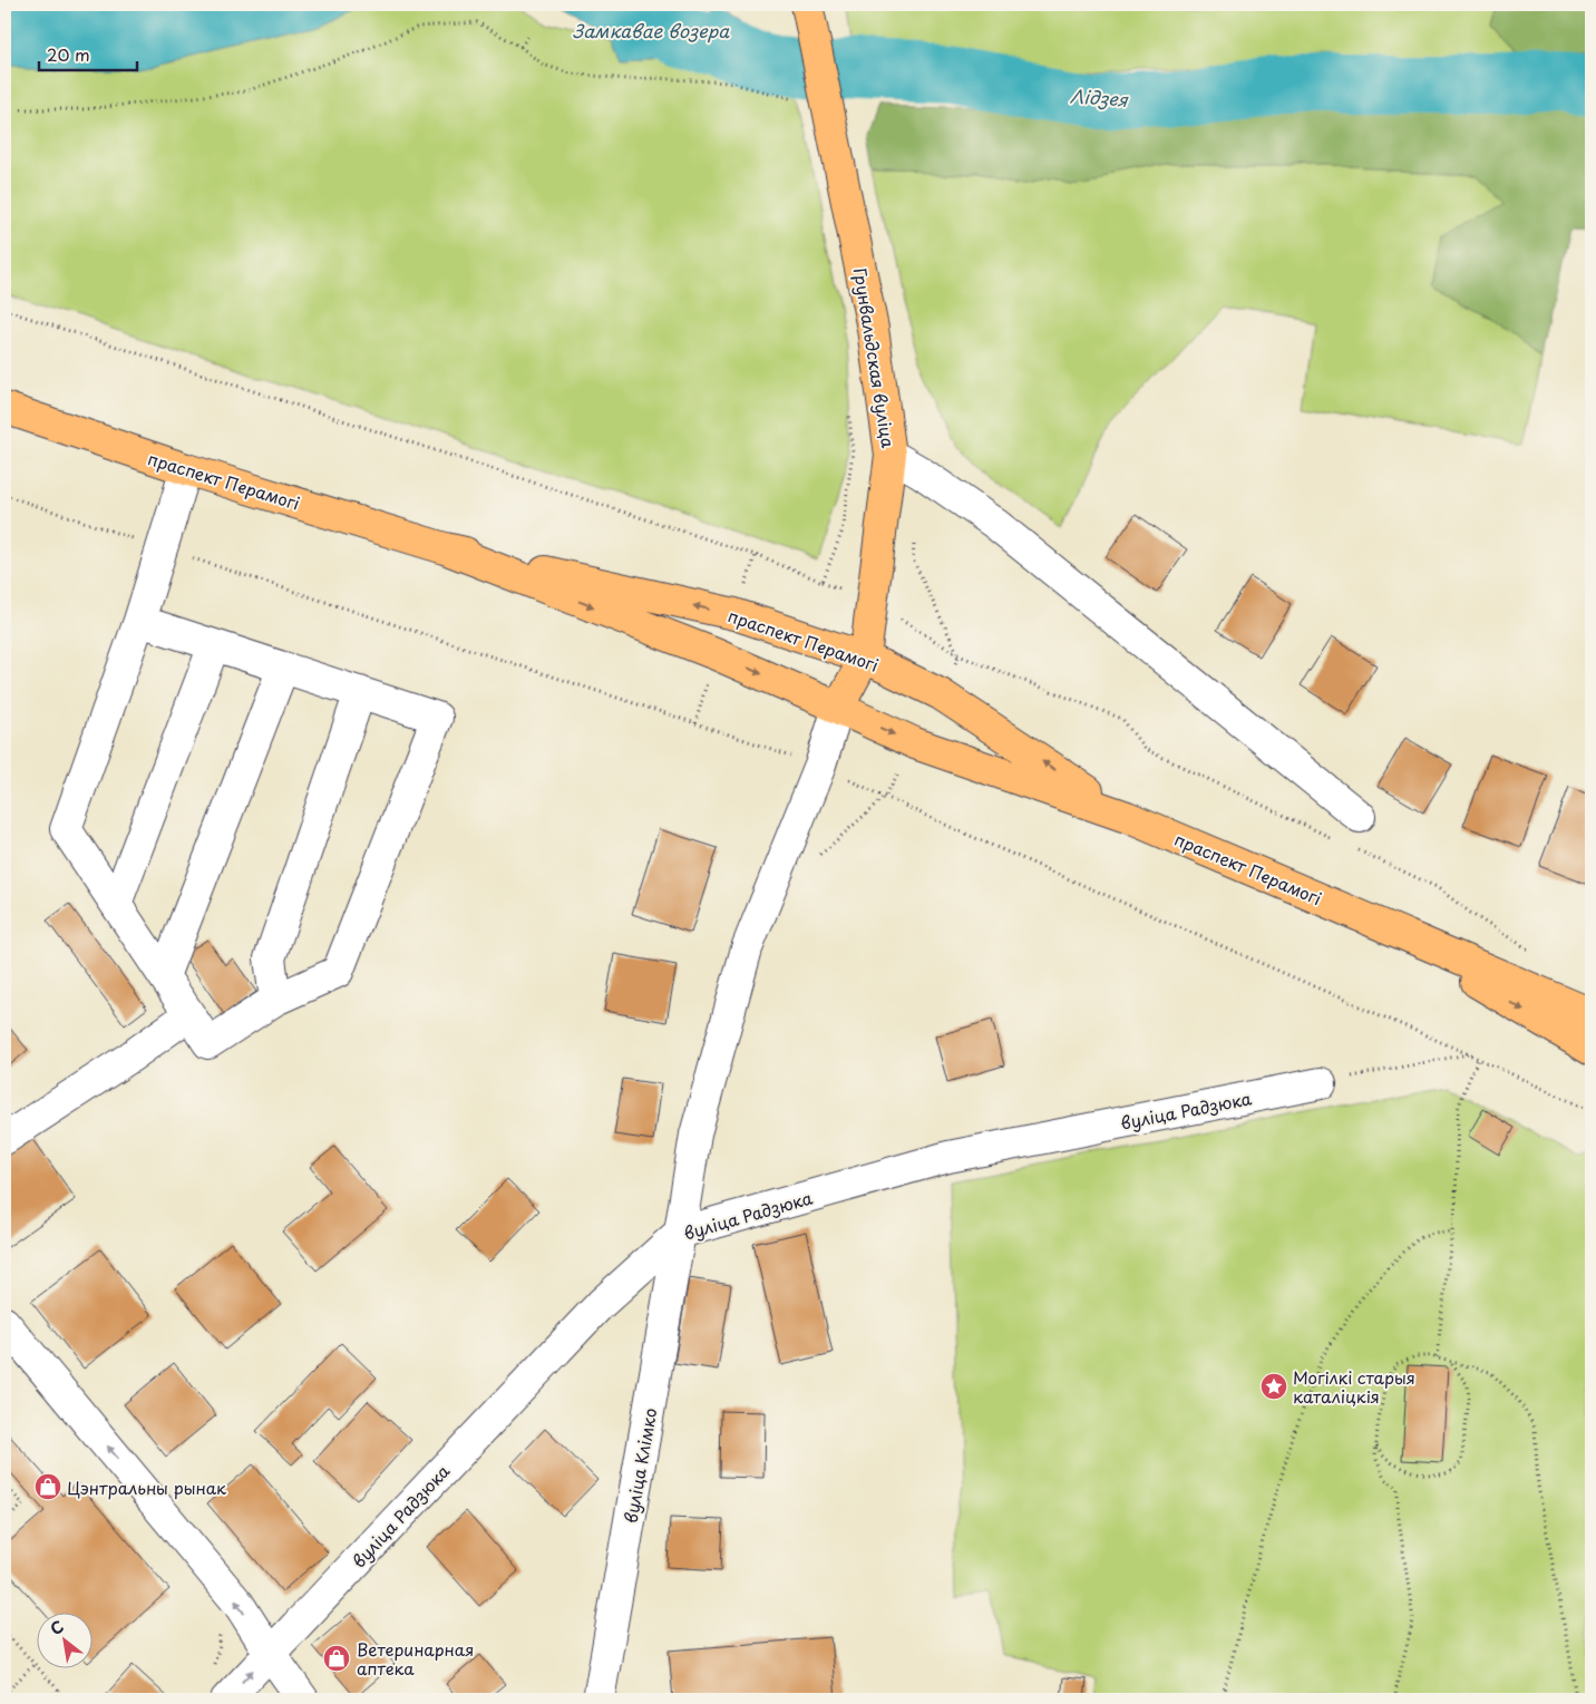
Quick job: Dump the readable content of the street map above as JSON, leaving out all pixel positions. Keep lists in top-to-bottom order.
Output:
{
  "streets": {
    "main road": ["Грунвальдская вуліца", "праспект Перамогі"],
    "street": ["вуліца Радзюка", "вуліца Клімко"]
  },
  "crossings": [
    ["Грунвальдская вуліца", "праспект Перамогі"],
    ["Грунвальдская вуліца", "вуліца Клімко"],
    ["праспект Перамогі", "вуліца Клімко"],
    ["вуліца Радзюка", "вуліца Клімко"]
  ],
  "water": ["Замкавае возера", "Лідзея"],
  "places": {
    "place": ["Могілкі старыя каталіцкія"],
    "shop": ["Цэнтральны рынак", "Ветеринарная аптека"]
  },
  "scale_bar": "20 m",
  "north": "top left"
}
